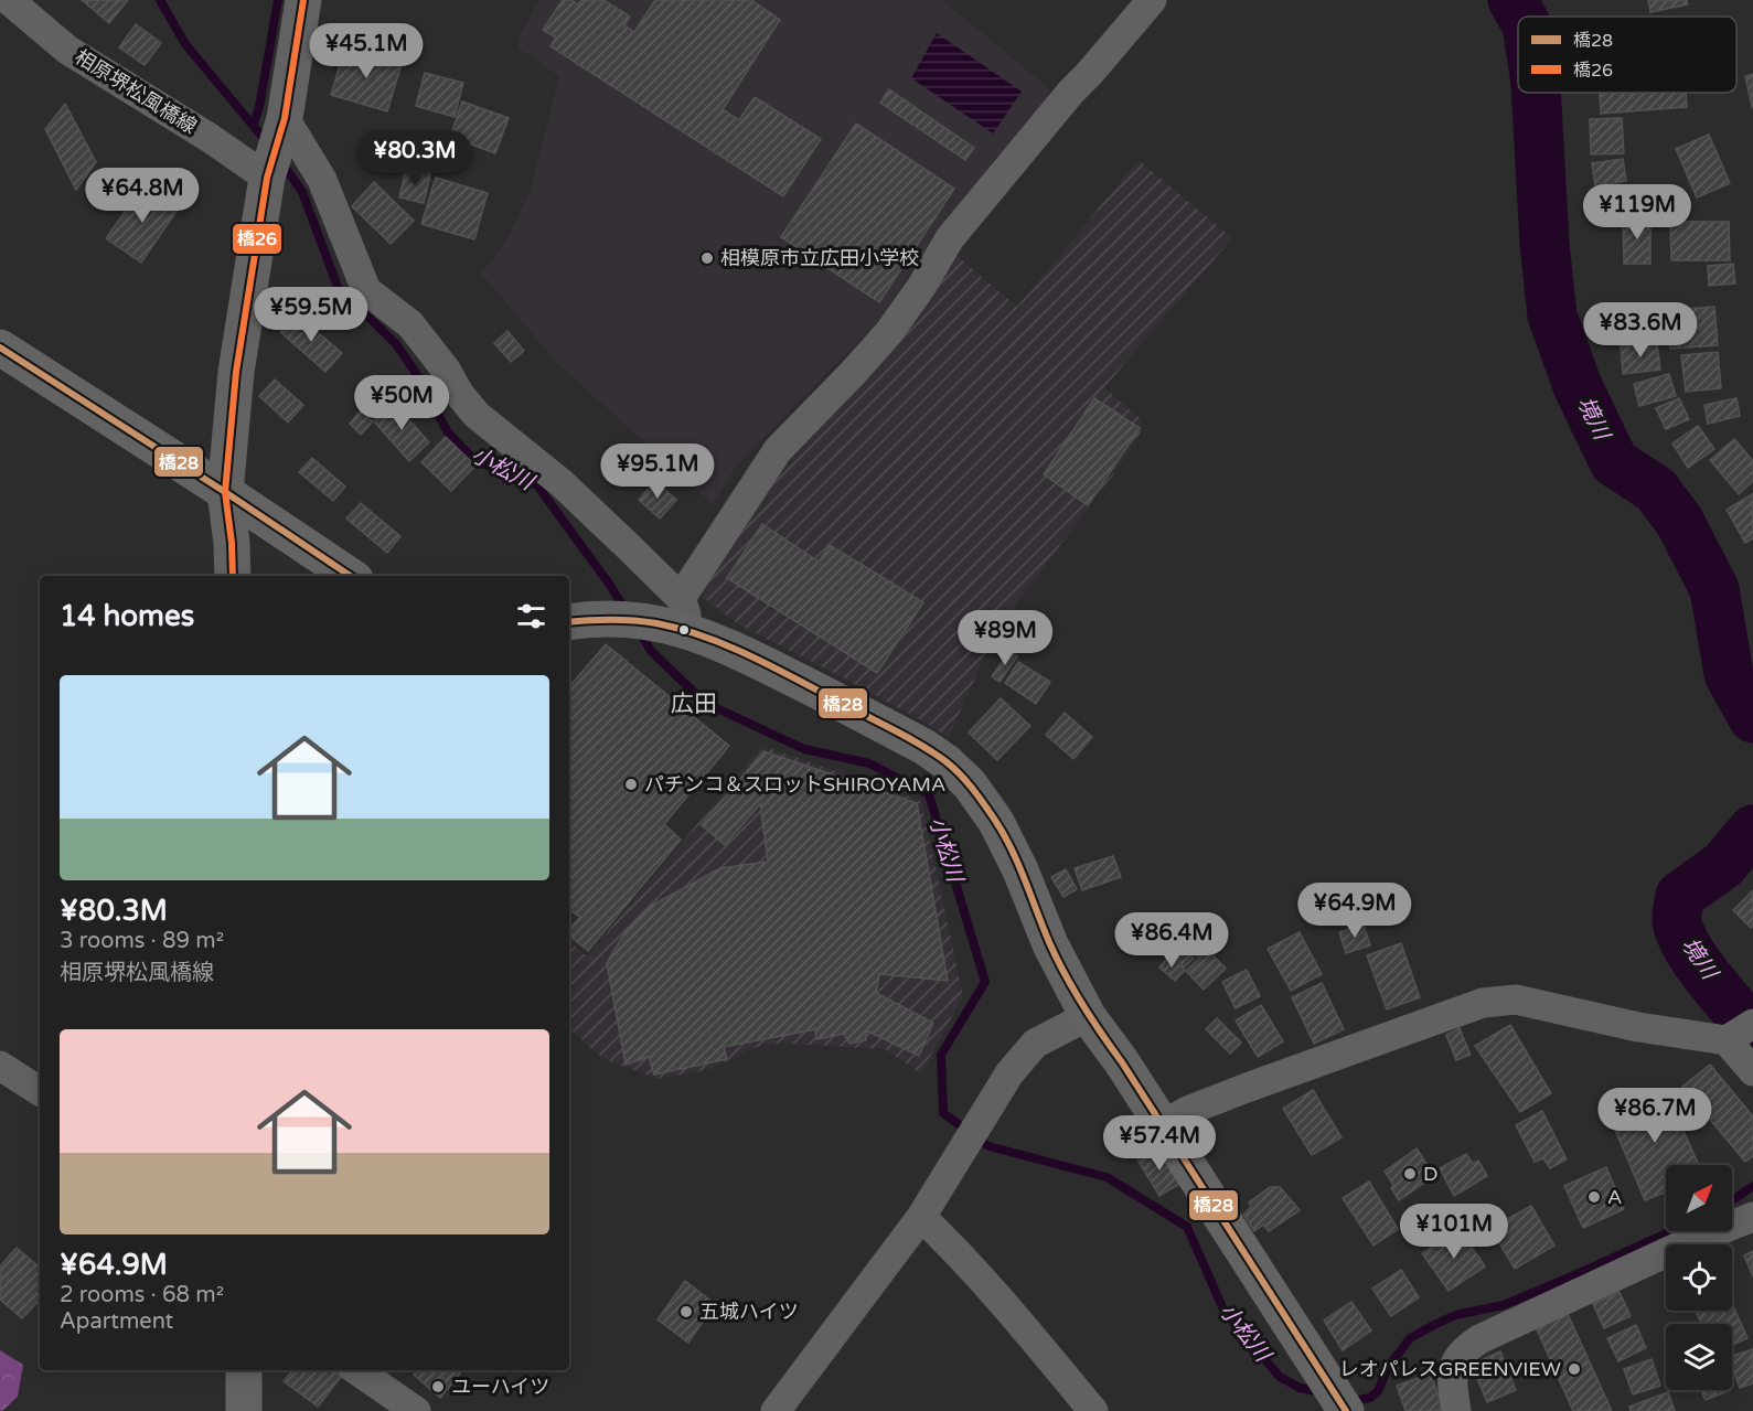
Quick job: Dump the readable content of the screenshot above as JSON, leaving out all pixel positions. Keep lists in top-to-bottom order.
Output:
{
  "streets": {
    "street": ["相原堺松風橋線"]
  },
  "districts": ["広田"],
  "water": ["境川", "小松川"],
  "places": [
    "相模原市立広田小学校",
    "パチンコ＆スロットSHIROYAMA",
    "D",
    "A",
    "五城ハイツ",
    "レオパレスGREENVIEW",
    "ユーハイツ"
  ],
  "lines": ["transit line 橋26", "transit line 橋28"],
  "legend": ["橋28", "橋26"],
  "north": "top right",
  "page": {
    "price": [
      "¥45.1M",
      "¥80.3M",
      "¥64.8M",
      "¥119M",
      "¥59.5M",
      "¥83.6M",
      "¥50M",
      "¥95.1M",
      "¥89M",
      "¥64.9M",
      "¥86.4M",
      "¥86.7M",
      "¥57.4M",
      "¥101M"
    ],
    "heading": "14 homes",
    "list": [
      {
        "name": "¥80.3M",
        "note": "3 rooms · 89 m² · 相原堺松風橋線"
      },
      {
        "name": "¥64.9M",
        "note": "2 rooms · 68 m² · Apartment"
      }
    ]
  }
}
